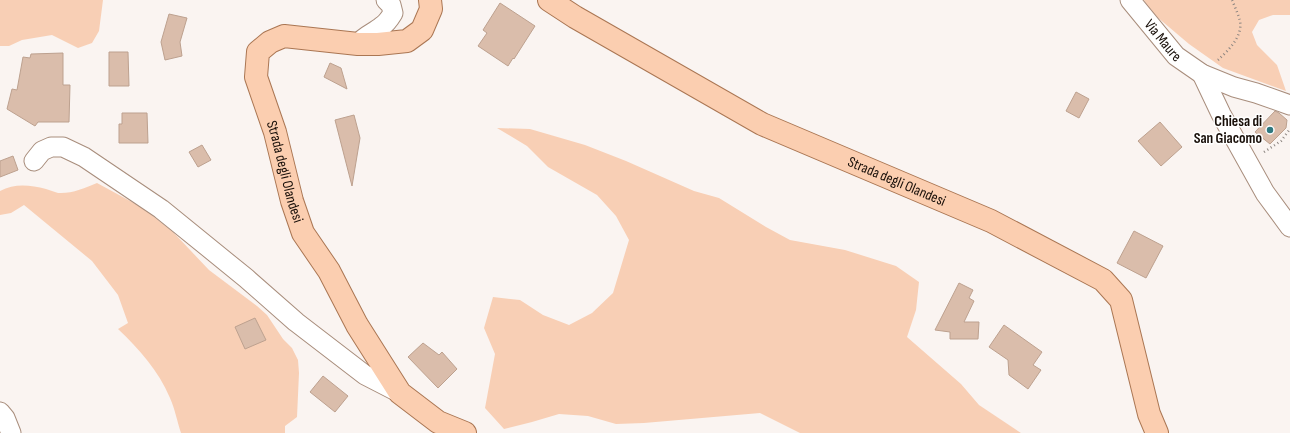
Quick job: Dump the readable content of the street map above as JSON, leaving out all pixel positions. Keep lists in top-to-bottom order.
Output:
{
  "streets": {
    "main road": ["Strada degli Olandesi"],
    "street": ["Via Maure"]
  },
  "places": ["Chiesa di San Giacomo"]
}
